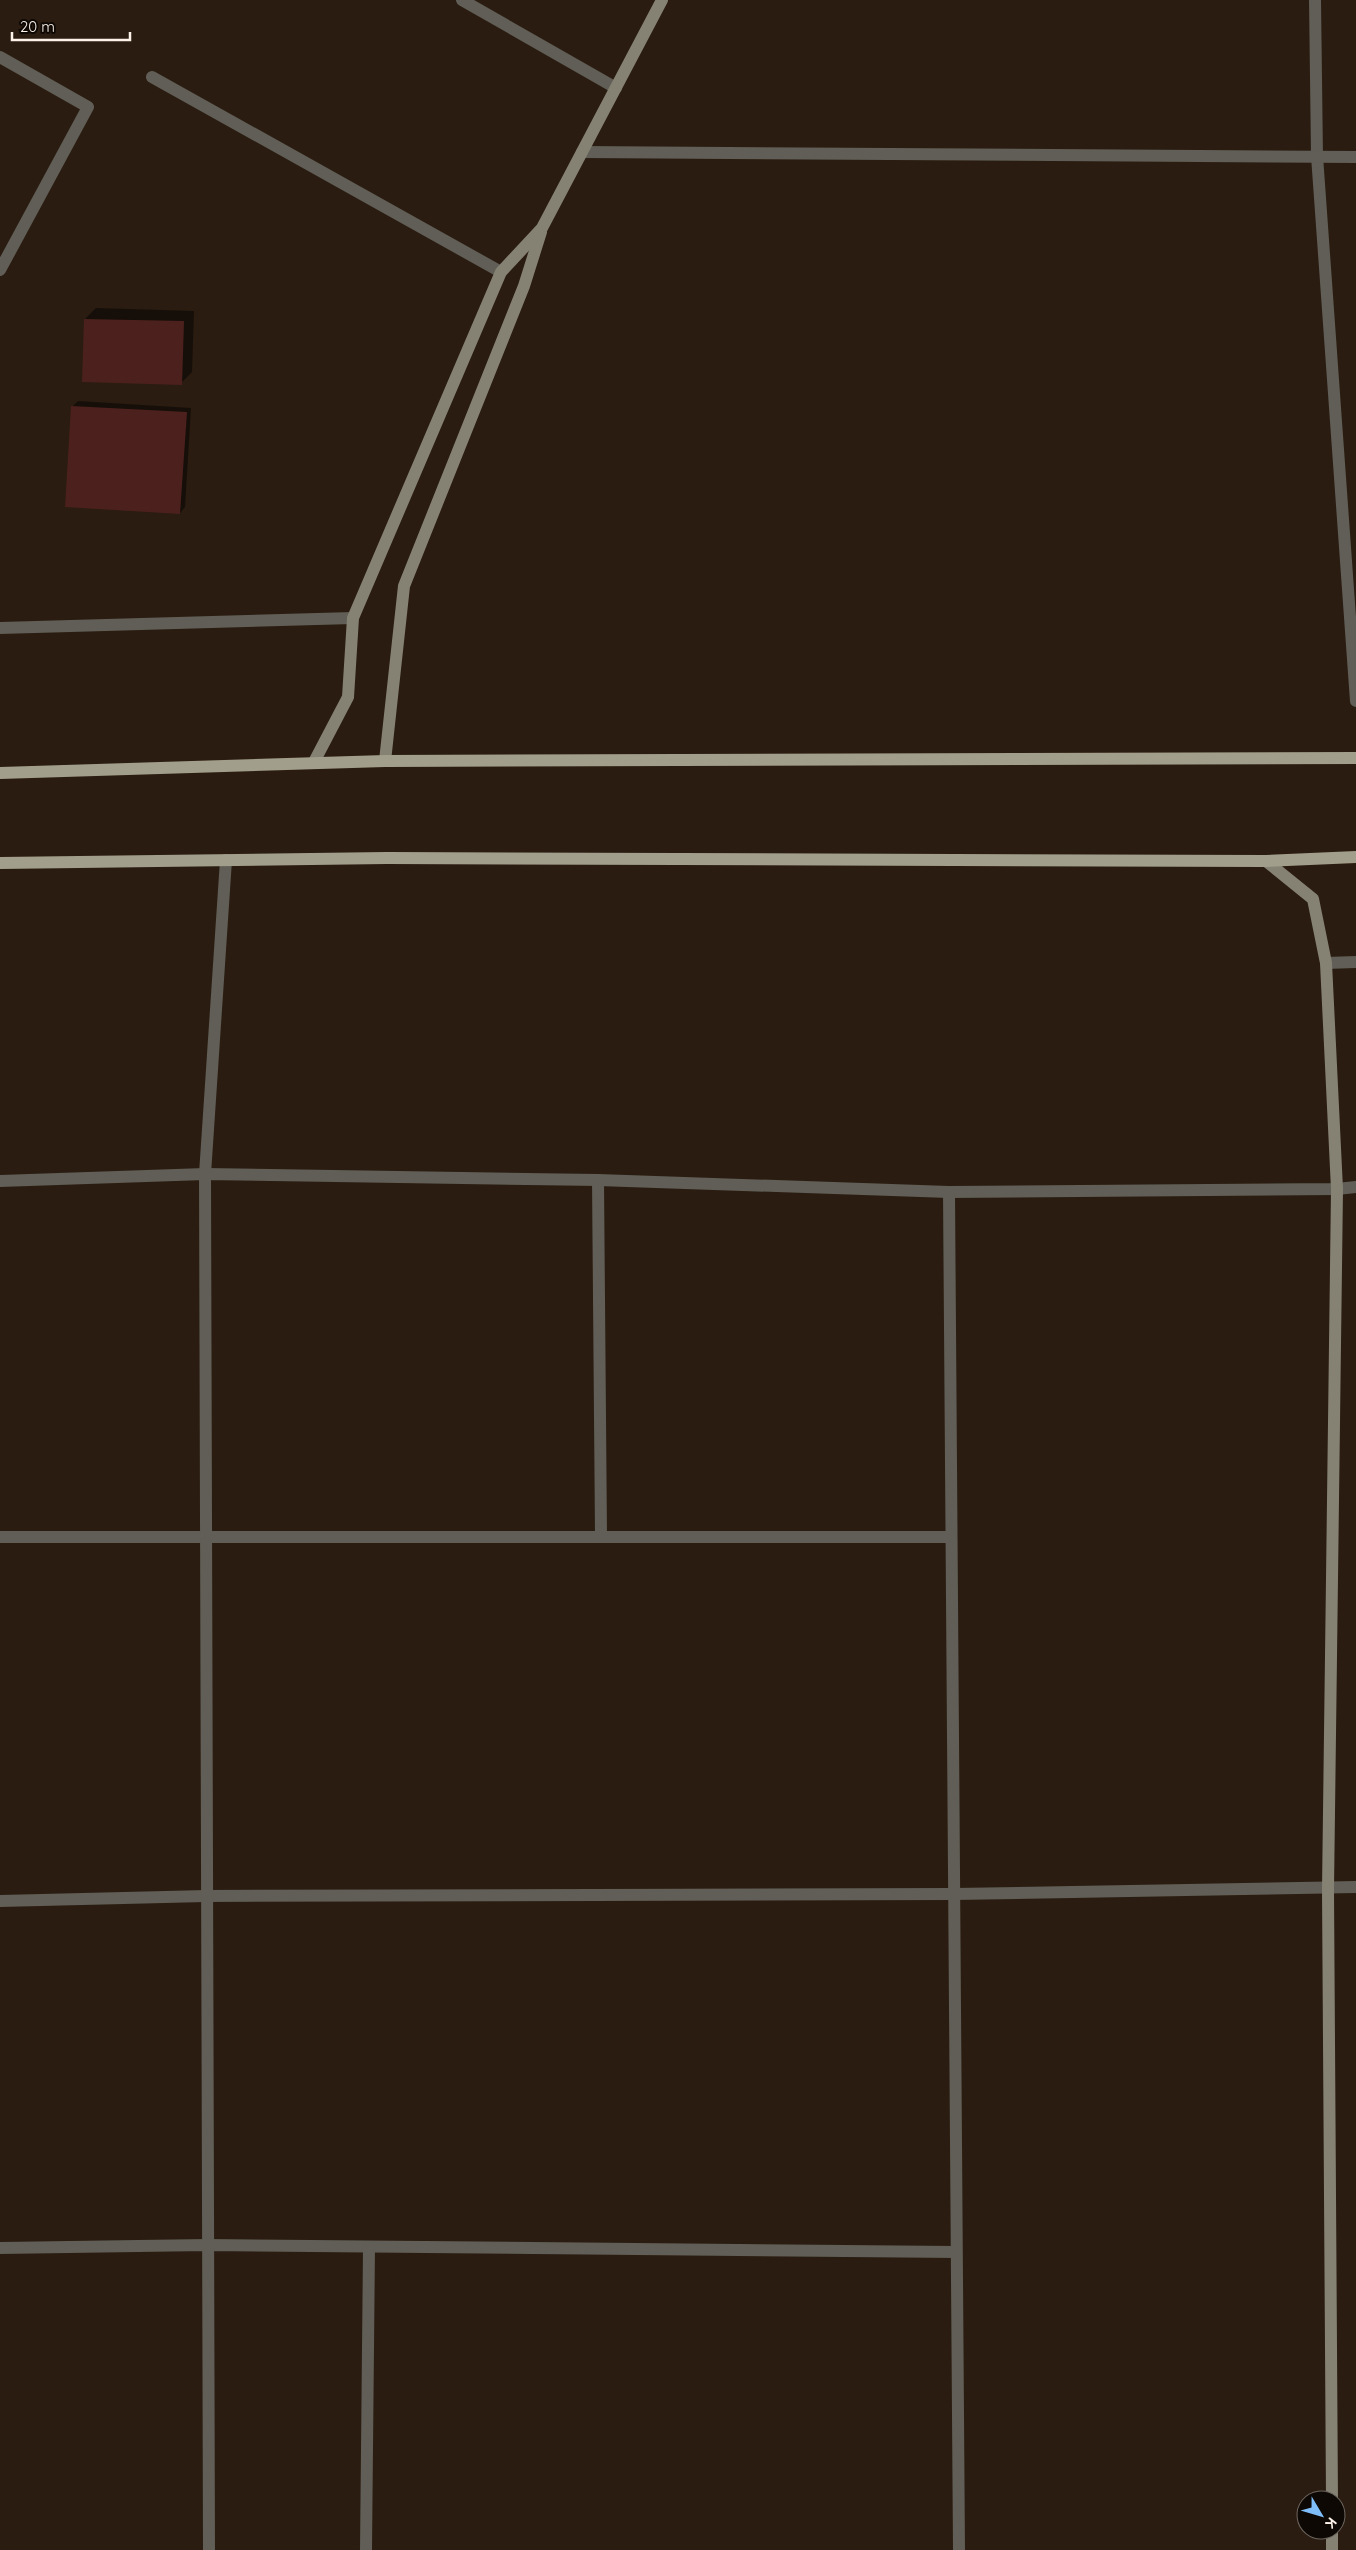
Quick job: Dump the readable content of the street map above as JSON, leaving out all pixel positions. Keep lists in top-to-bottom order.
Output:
{
  "scale_bar": "20 m",
  "north": "bottom right"
}
